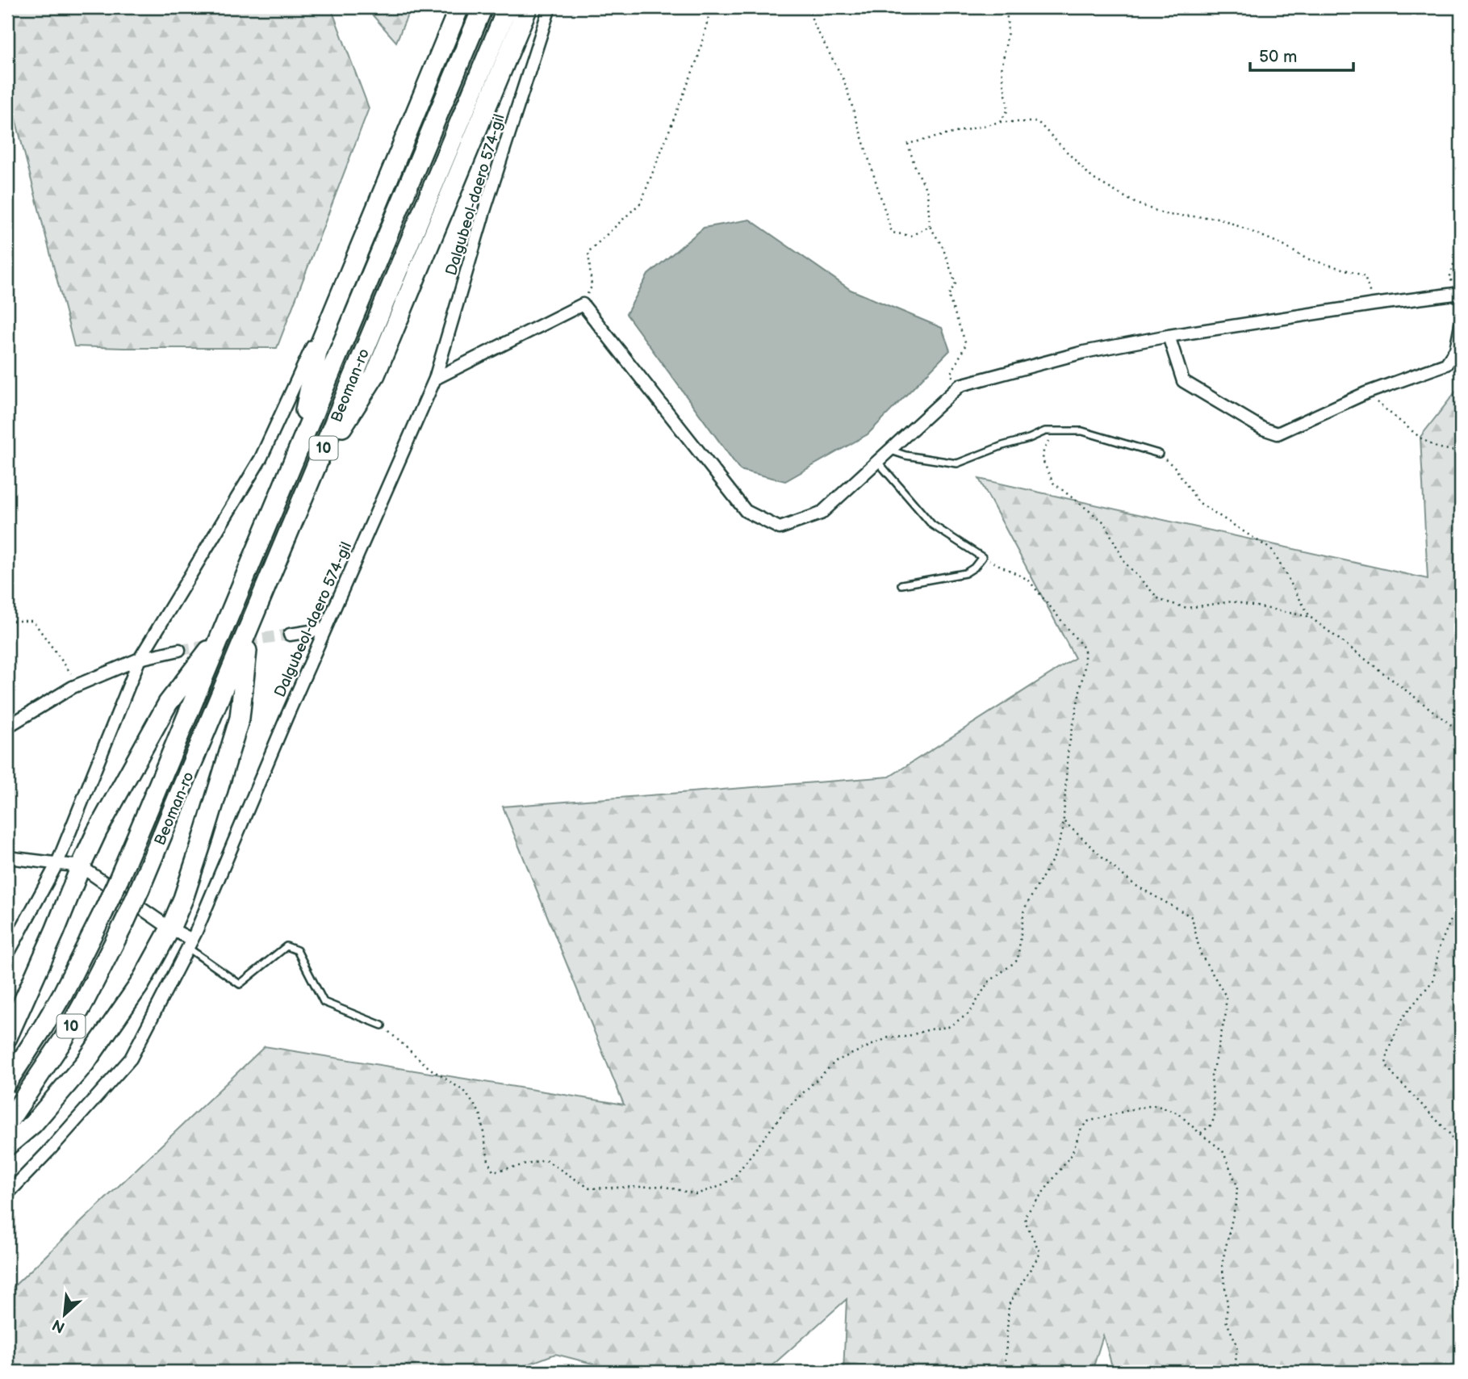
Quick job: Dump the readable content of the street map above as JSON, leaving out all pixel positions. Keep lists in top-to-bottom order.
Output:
{
  "streets": {
    "highway": ["Beoman-ro", "10"],
    "street": ["Dalgubeol-daero 574-gil"]
  },
  "scale_bar": "50 m",
  "north": "bottom left"
}
